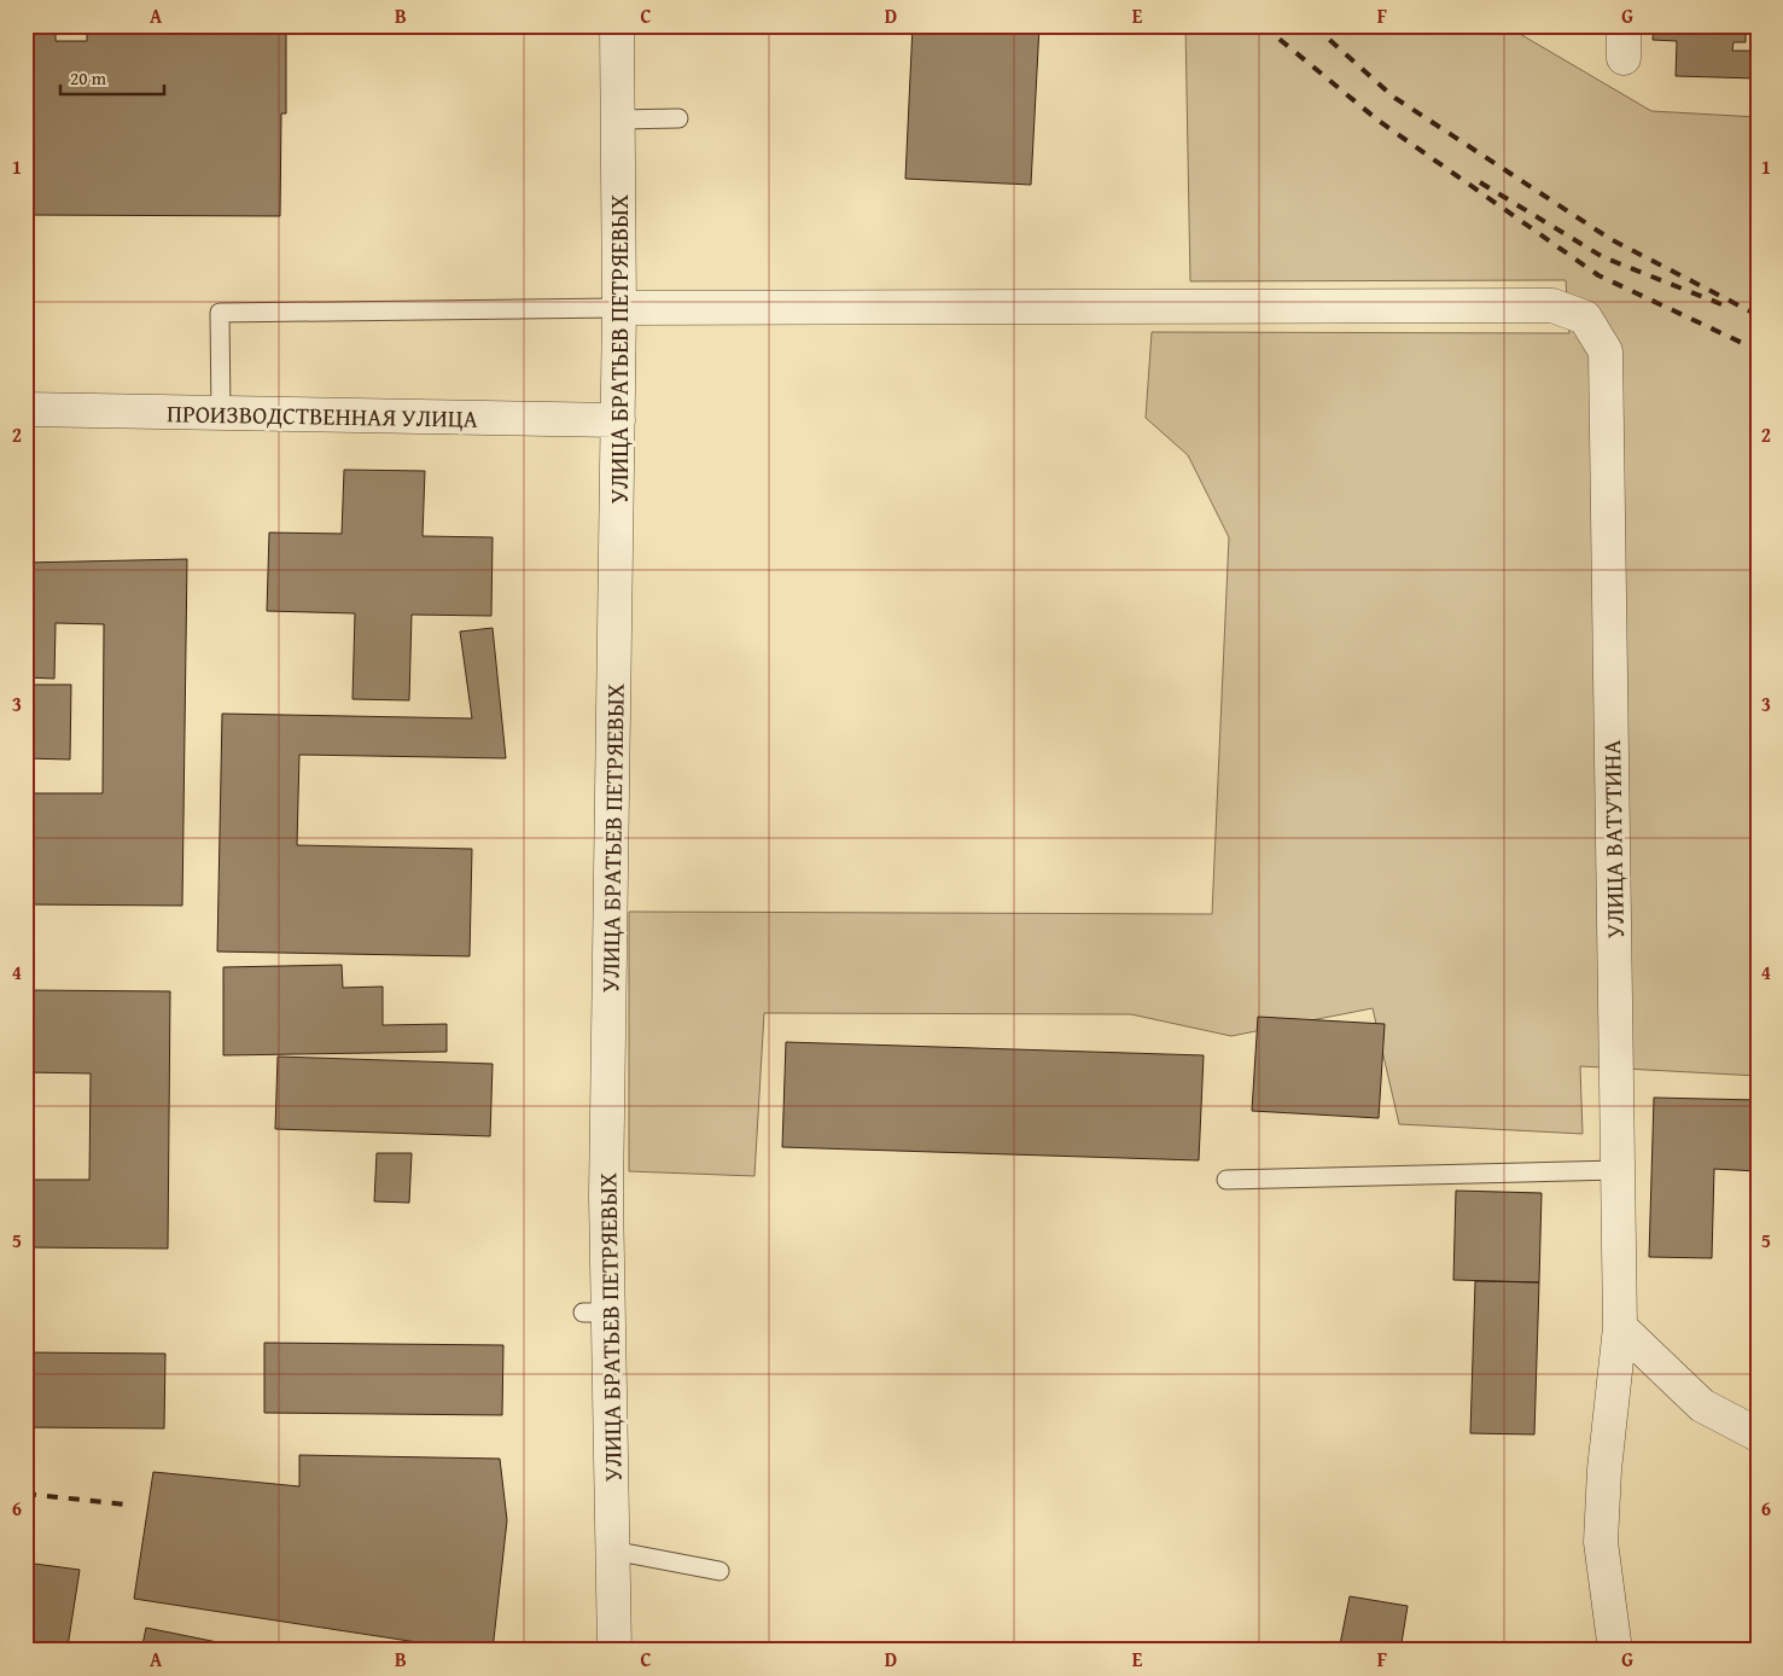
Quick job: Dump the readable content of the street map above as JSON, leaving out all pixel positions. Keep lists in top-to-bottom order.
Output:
{
  "streets": {
    "street": ["УЛИЦА БРАТЬЕВ ПЕТРЯЕВЫХ", "ПРОИЗВОДСТВЕННАЯ УЛИЦА", "УЛИЦА ВАТУТИНА"]
  },
  "crossings": [
    ["УЛИЦА БРАТЬЕВ ПЕТРЯЕВЫХ", "ПРОИЗВОДСТВЕННАЯ УЛИЦА"],
    ["УЛИЦА БРАТЬЕВ ПЕТРЯЕВЫХ", "УЛИЦА ВАТУТИНА"]
  ],
  "scale_bar": "20 m",
  "grid": {
    "columns": [
      "A",
      "B",
      "C",
      "D",
      "E",
      "F",
      "G"
    ],
    "rows": [
      "1",
      "2",
      "3",
      "4",
      "5",
      "6"
    ]
  }
}
